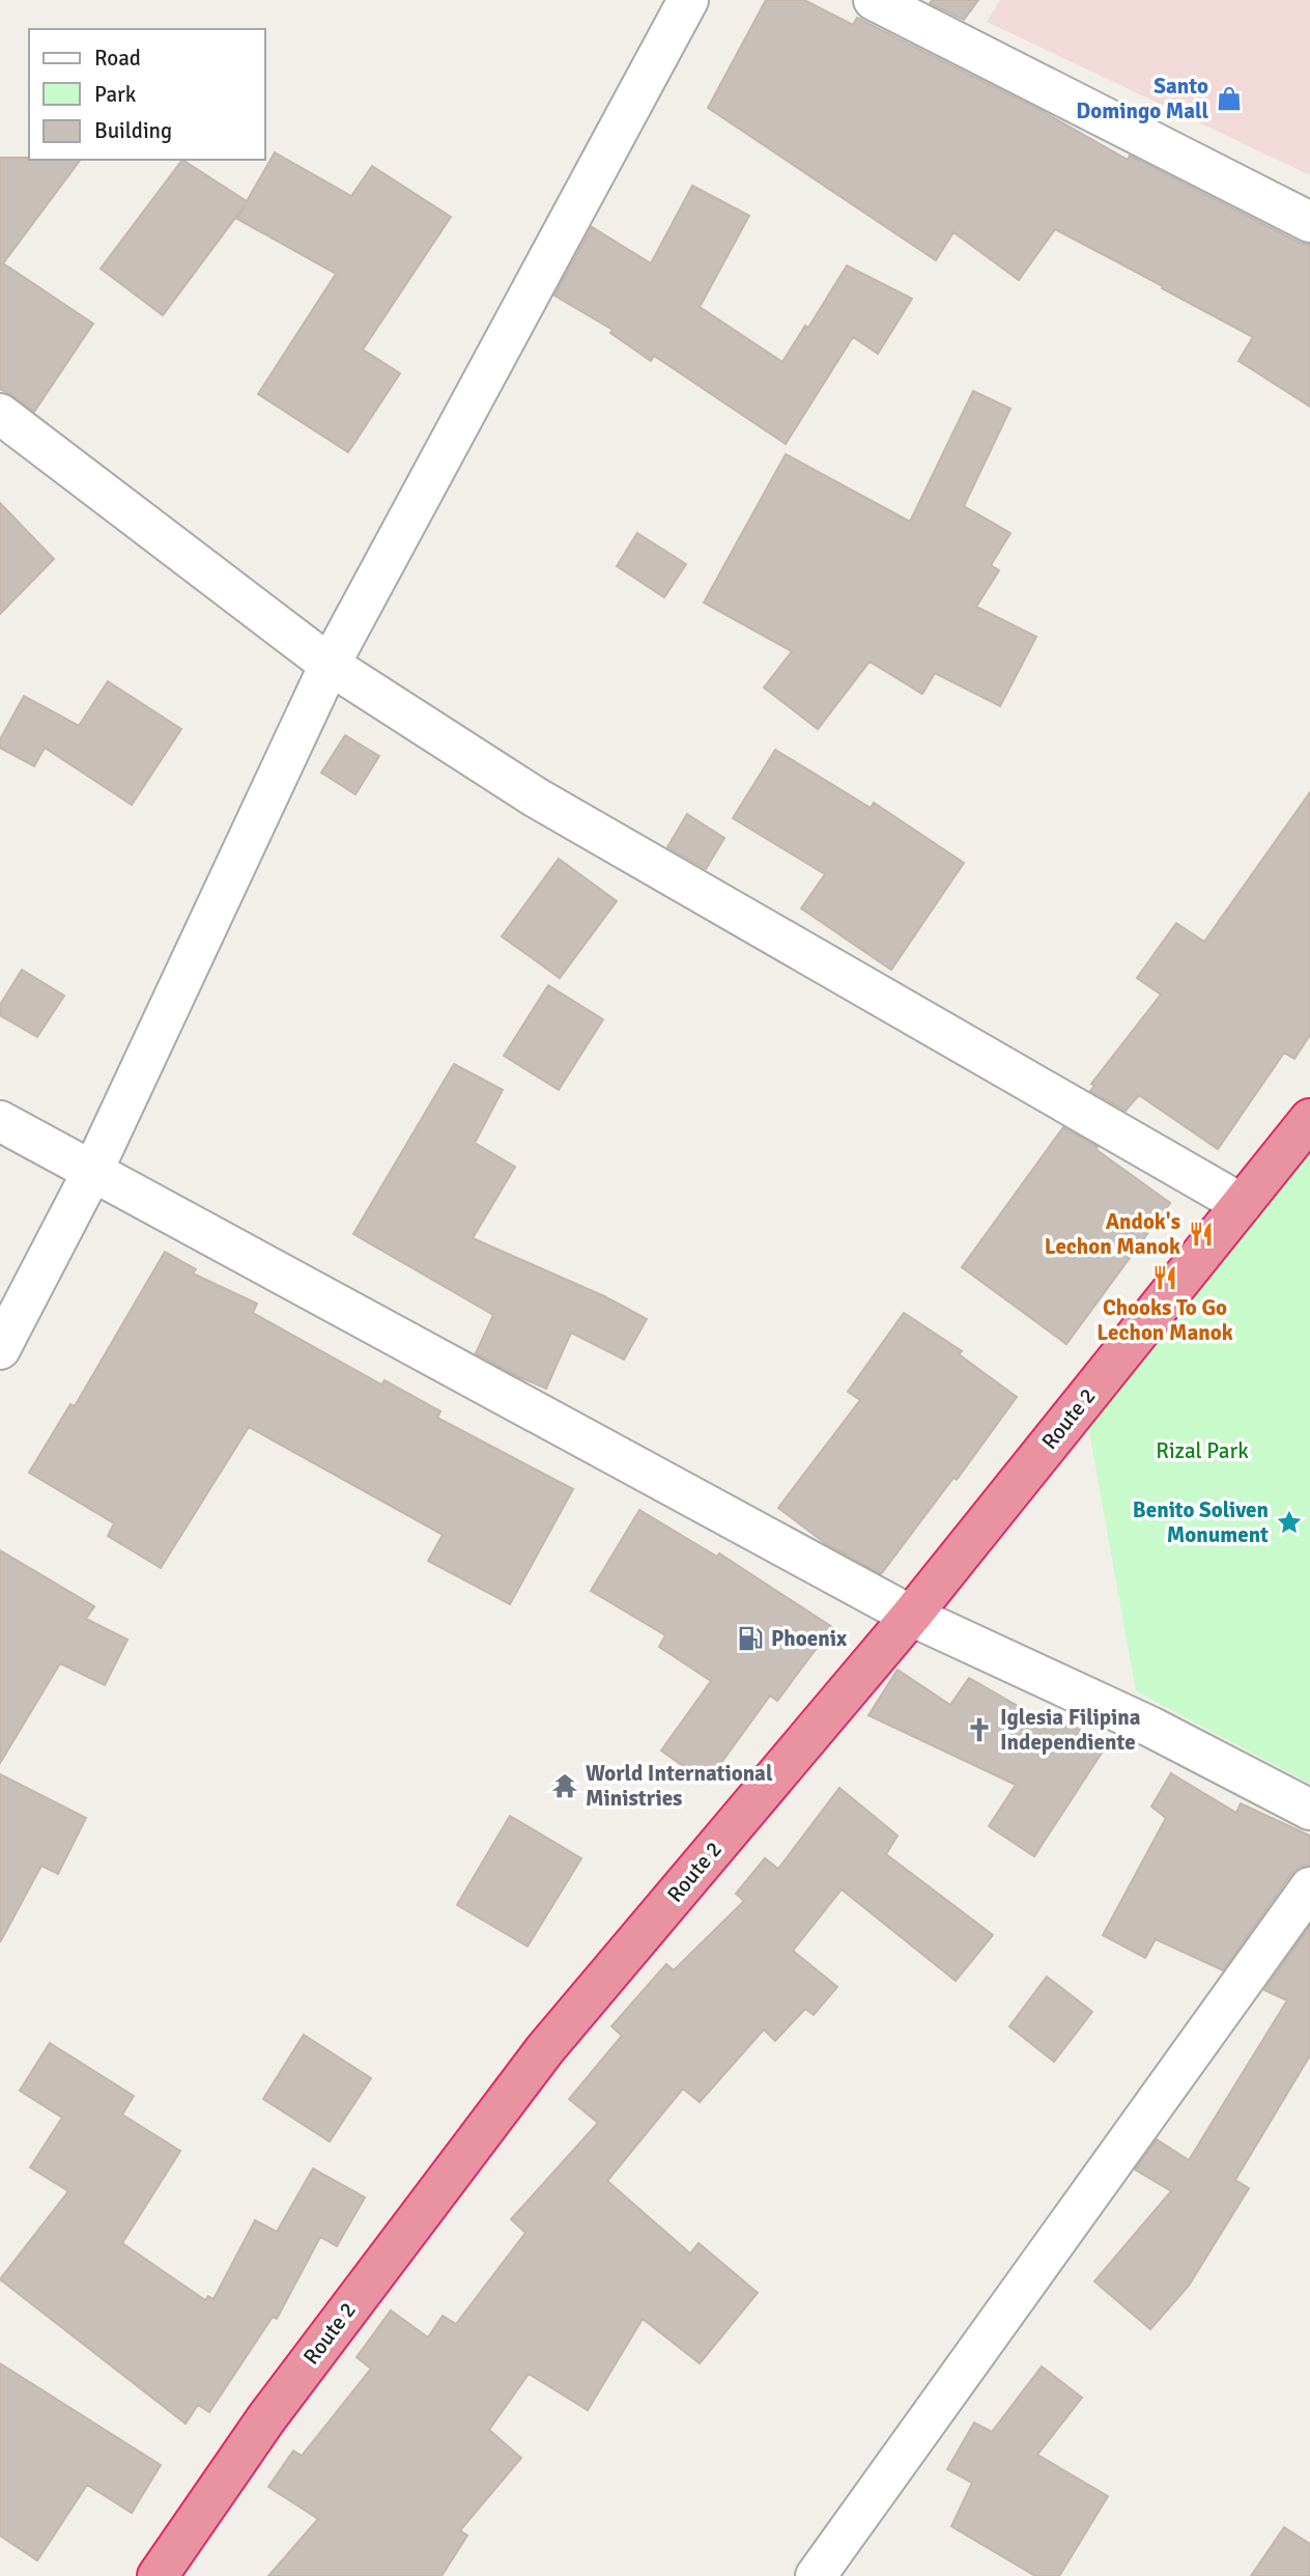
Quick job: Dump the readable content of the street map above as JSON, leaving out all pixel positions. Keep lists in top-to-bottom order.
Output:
{
  "streets": {
    "highway": ["Route 2"]
  },
  "parks": ["Rizal Park"],
  "places": {
    "shop": ["Santo Domingo Mall"],
    "restaurant": ["Andok's Lechon Manok", "Chooks To Go Lechon Manok"],
    "place": ["Benito Soliven Monument"],
    "fuel station": ["Phoenix"],
    "church": ["Iglesia Filipina Independiente"],
    "temple": ["World International Ministries"]
  },
  "legend": ["Road", "Park", "Building"]
}
